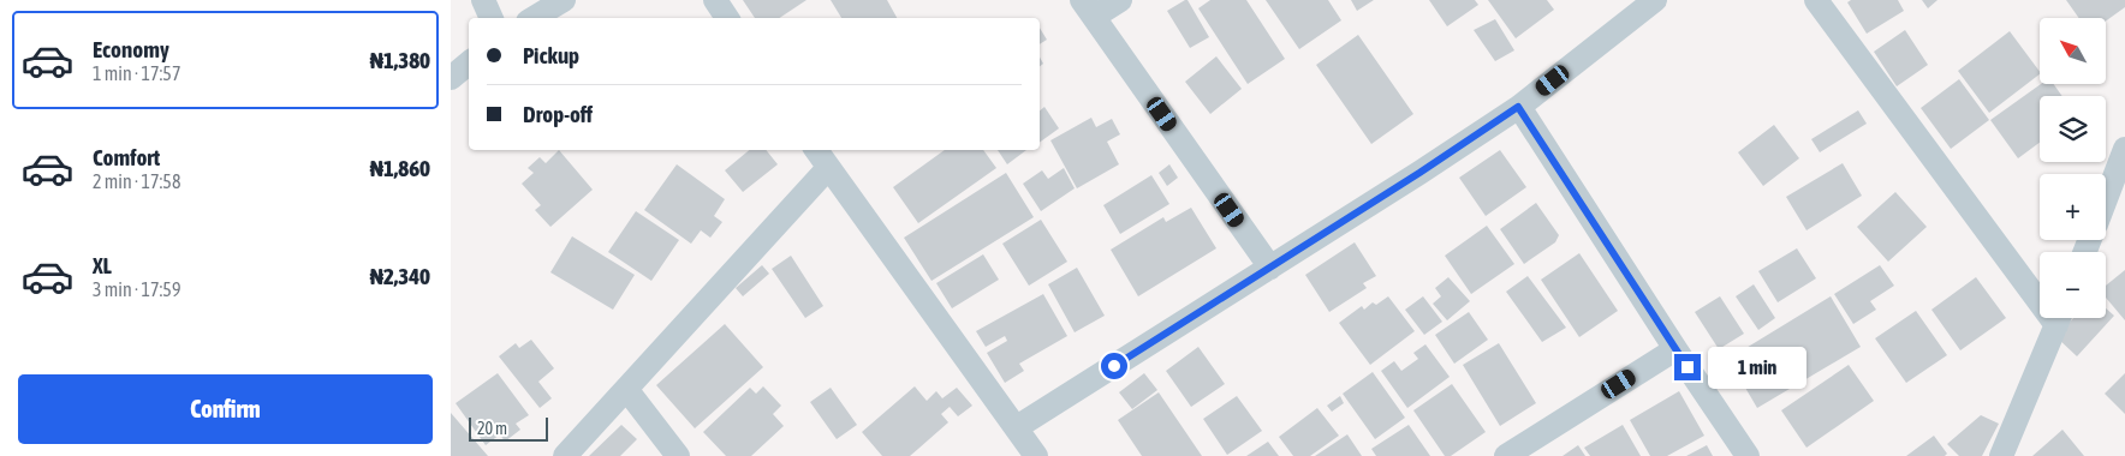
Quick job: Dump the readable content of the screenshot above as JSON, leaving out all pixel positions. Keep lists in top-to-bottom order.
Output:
{
  "scale_bar": "20 m",
  "north": "top left",
  "page": {
    "list": [
      {
        "name": "Economy",
        "note": "1 min · 17:57",
        "value": "₦1,380"
      },
      {
        "name": "Comfort",
        "note": "2 min · 17:58",
        "value": "₦1,860"
      },
      {
        "name": "XL",
        "note": "3 min · 17:59",
        "value": "₦2,340"
      }
    ],
    "map_buttons": ["+", "−"],
    "banner": ["Pickup", "Drop-off"],
    "bubble": "1 min",
    "buttons": "Confirm",
    "scale": "20 m"
  }
}
